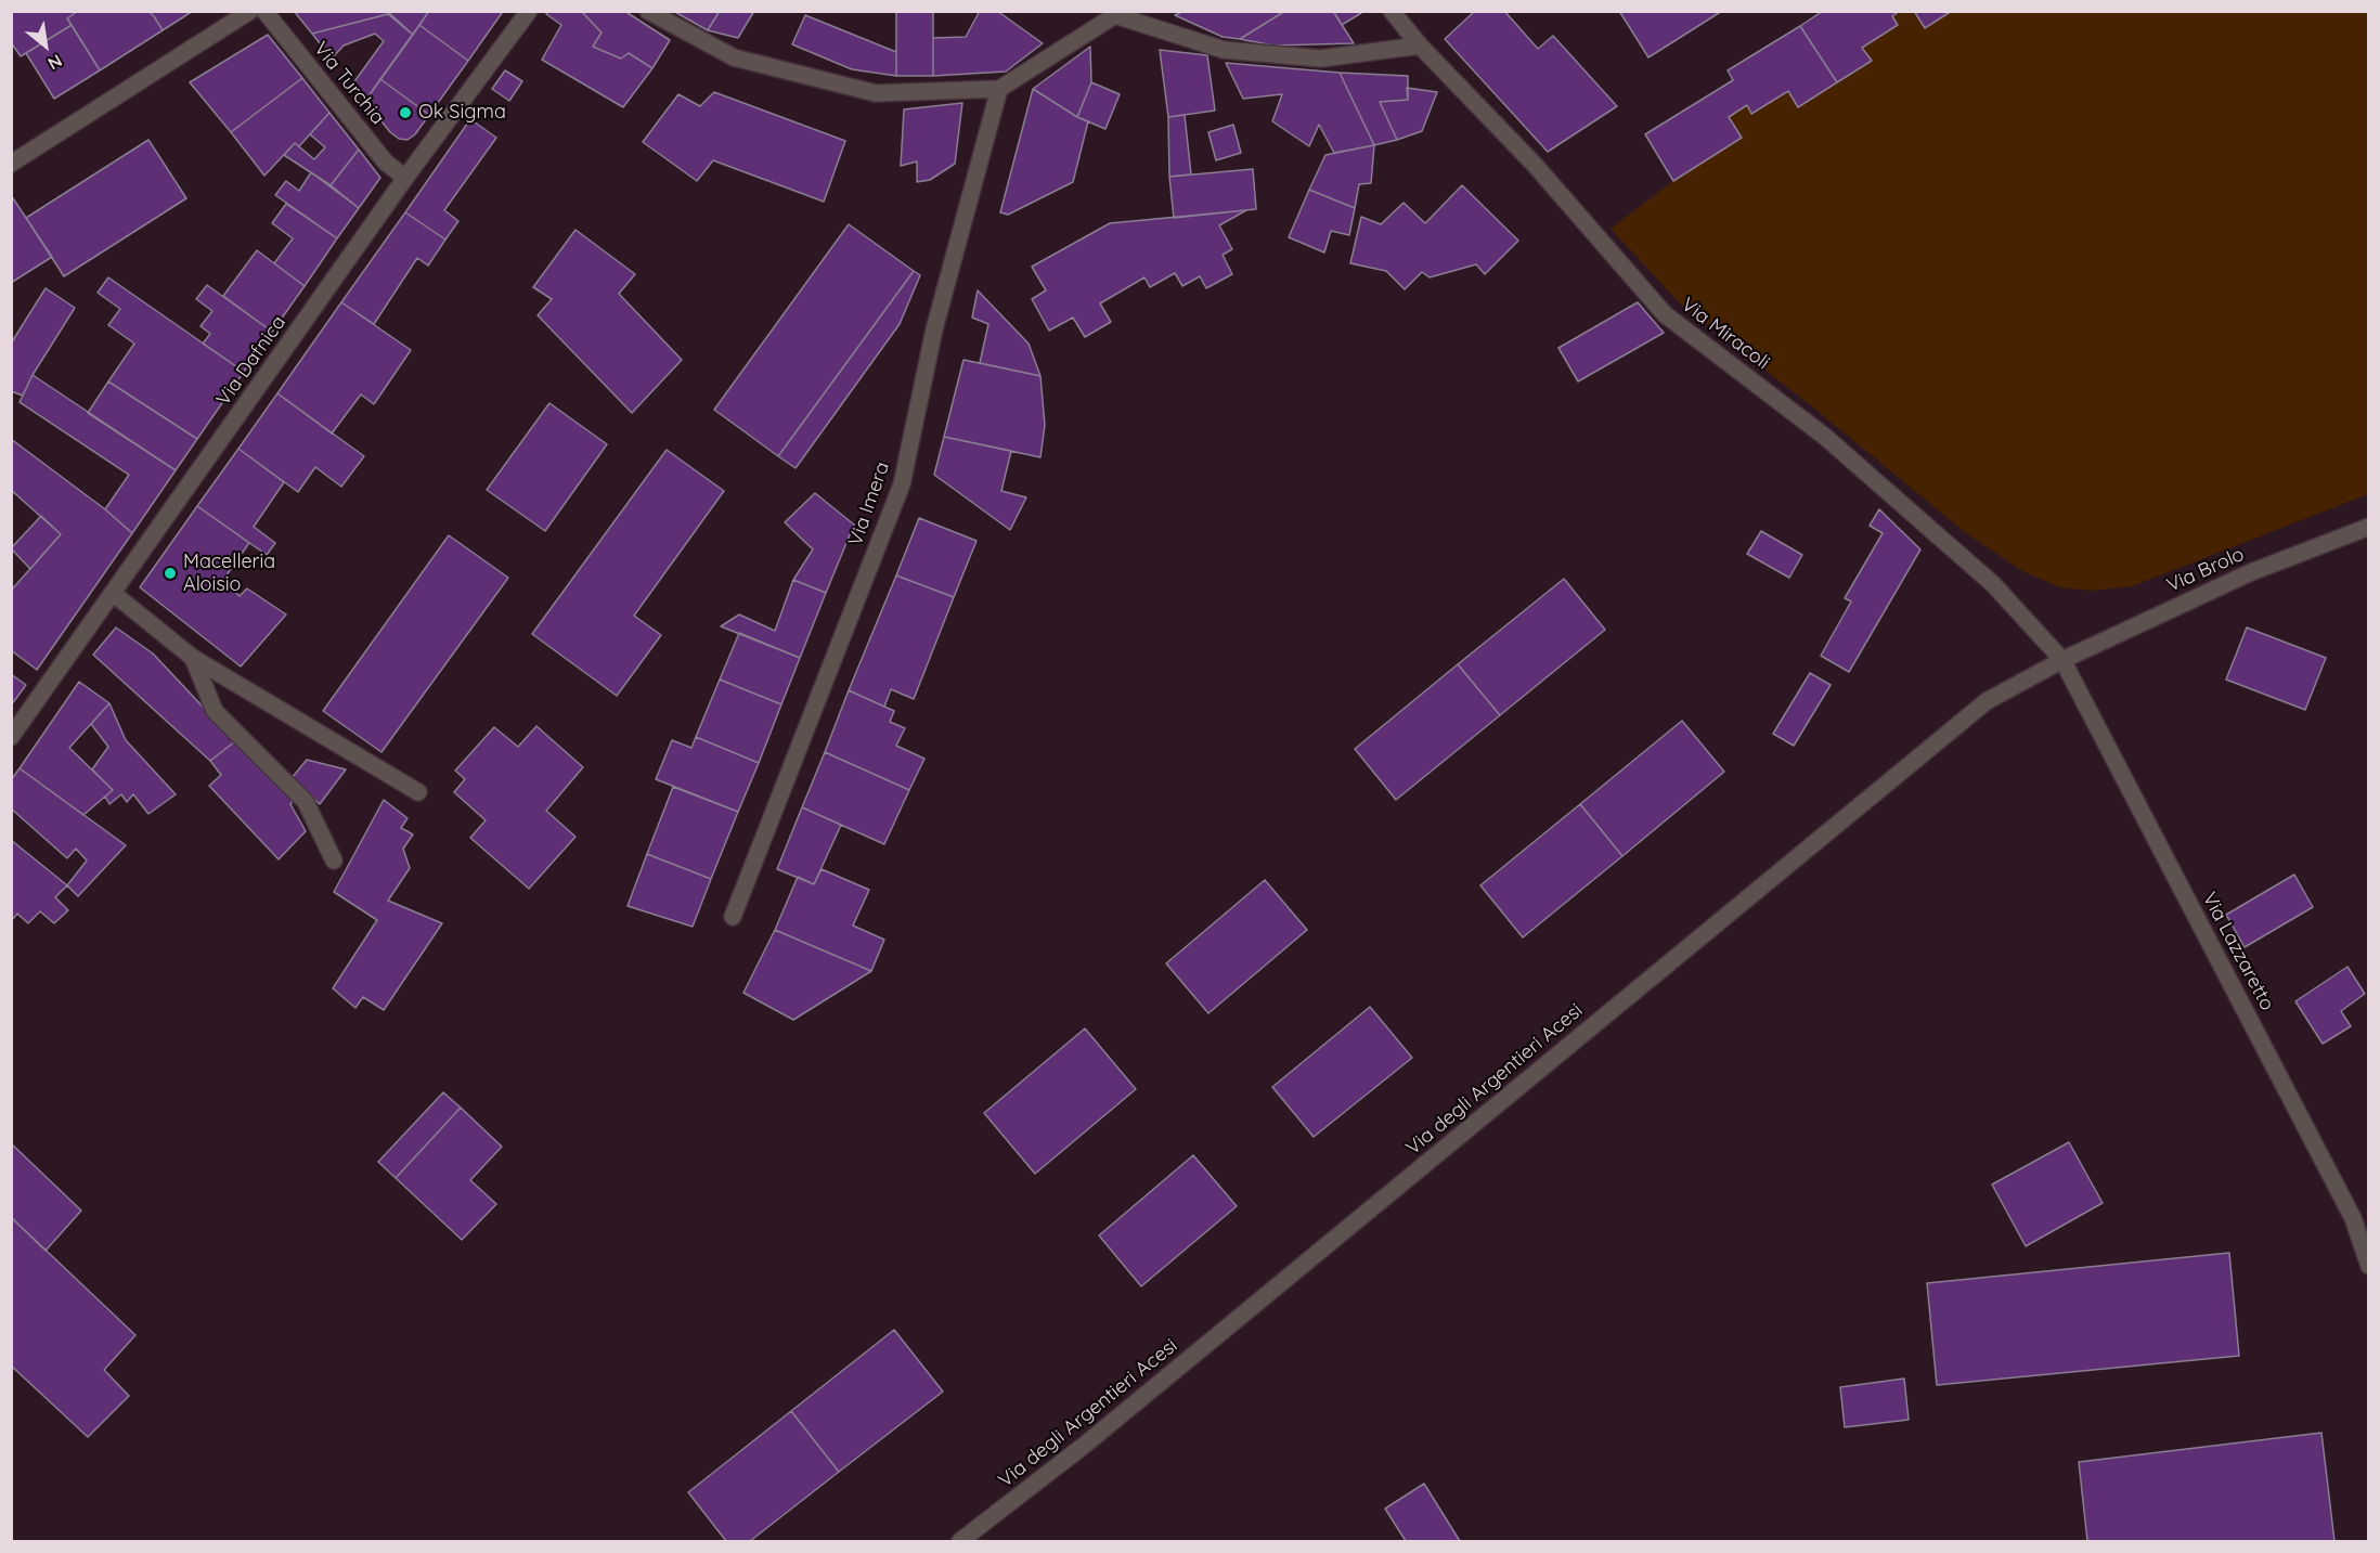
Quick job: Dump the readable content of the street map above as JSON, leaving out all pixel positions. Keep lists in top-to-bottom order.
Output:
{
  "streets": {
    "street": [
      "Via Turchia",
      "Via Miracoli",
      "Via Dafnica",
      "Via Imera",
      "Via Brolo",
      "Via Lazzaretto",
      "Via degli Argentieri Acesi"
    ]
  },
  "crossings": [
    ["Via Turchia", "Via Dafnica"],
    ["Via Miracoli", "Via Brolo"],
    ["Via Miracoli", "Via Lazzaretto"],
    ["Via Miracoli", "Via degli Argentieri Acesi"],
    ["Via Brolo", "Via Lazzaretto"],
    ["Via Brolo", "Via degli Argentieri Acesi"],
    ["Via Lazzaretto", "Via degli Argentieri Acesi"]
  ],
  "places": ["Ok Sigma", "Macelleria Aloisio"],
  "north": "bottom right"
}
